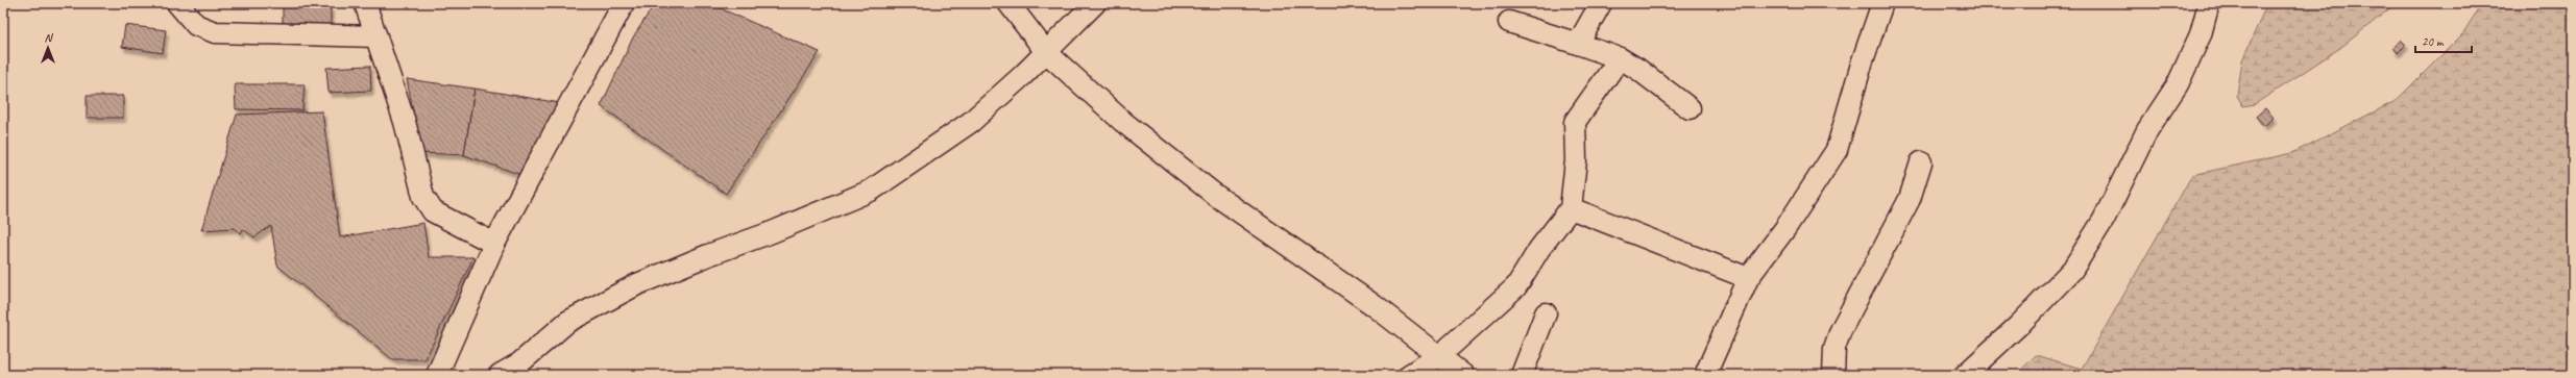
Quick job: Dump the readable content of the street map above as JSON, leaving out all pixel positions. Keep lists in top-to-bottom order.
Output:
{
  "scale_bar": "20 m",
  "north": "top"
}
